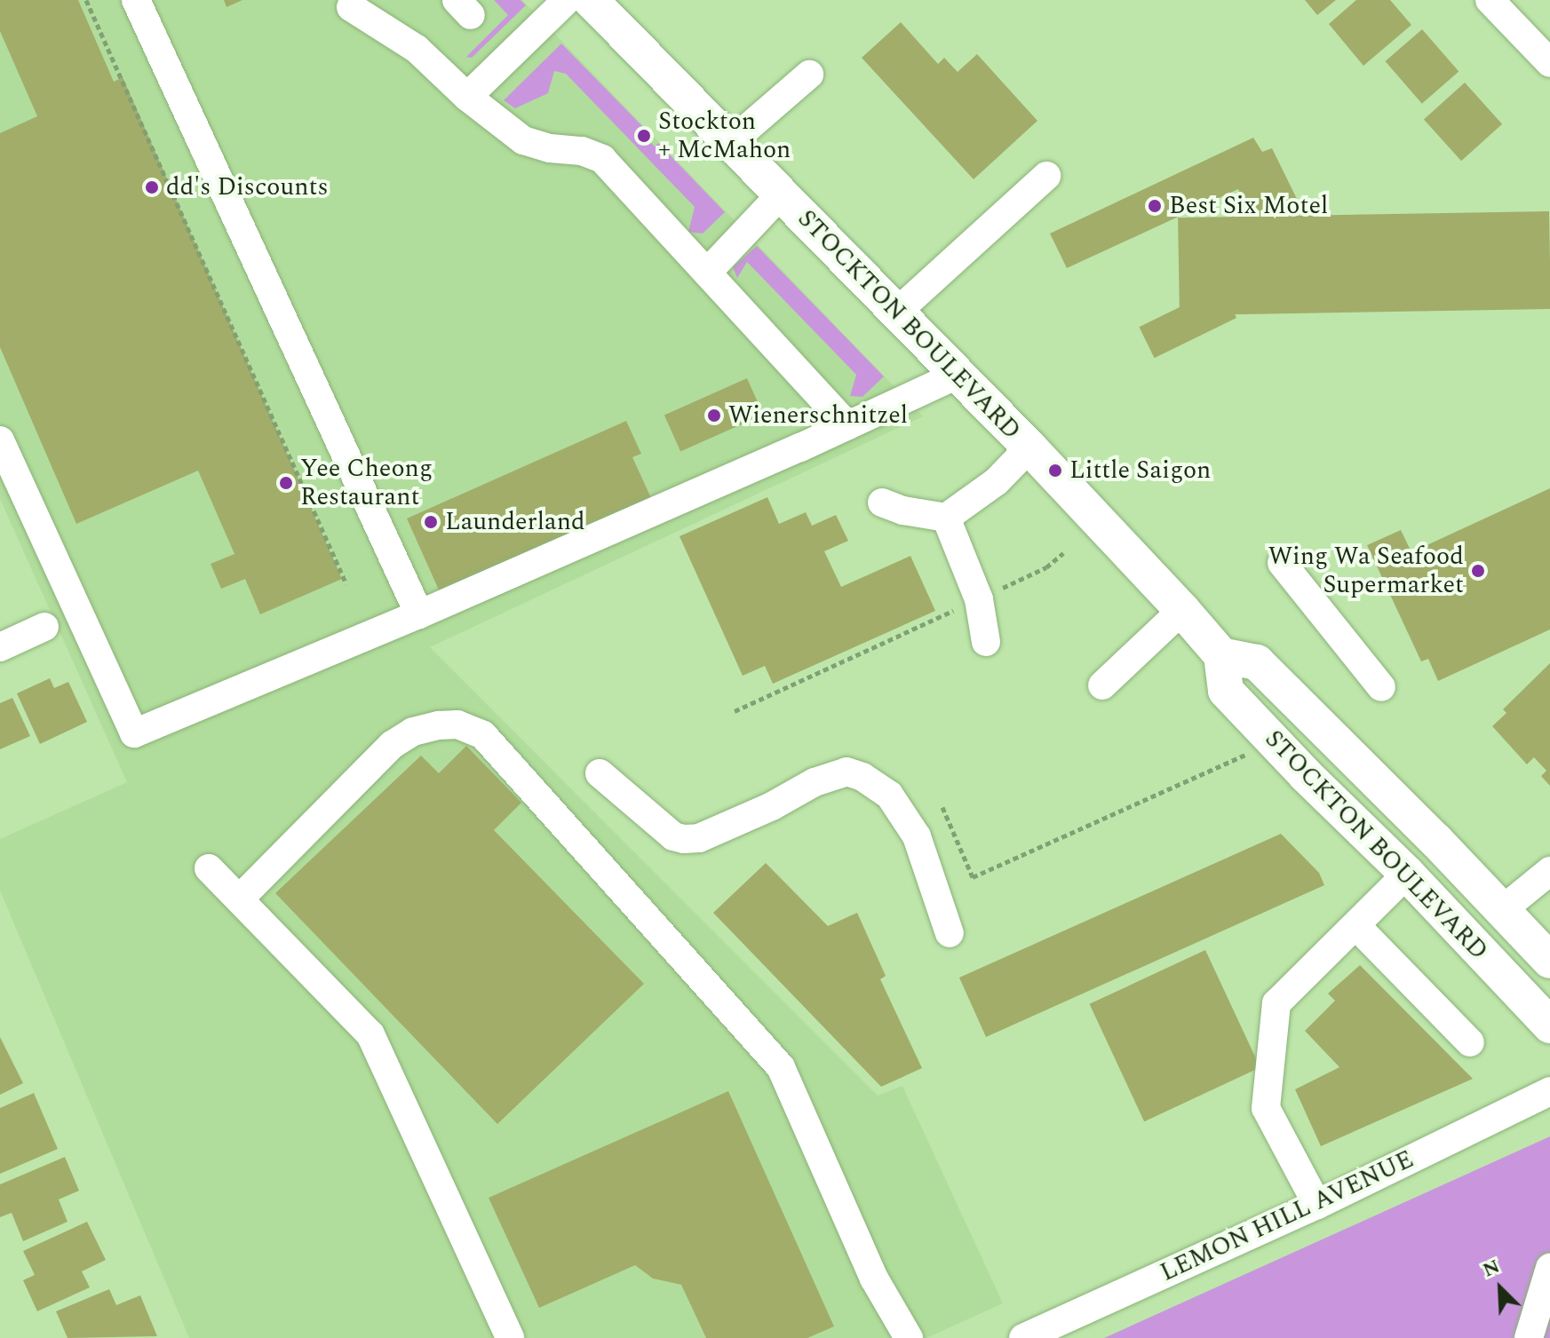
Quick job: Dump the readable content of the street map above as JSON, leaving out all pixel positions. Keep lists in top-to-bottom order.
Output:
{
  "streets": {
    "main road": ["STOCKTON BOULEVARD"],
    "street": ["LEMON HILL AVENUE"]
  },
  "places": [
    "Stockton + McMahon",
    "dd's Discounts",
    "Best Six Motel",
    "Wienerschnitzel",
    "Little Saigon",
    "Yee Cheong Restaurant",
    "Launderland",
    "Wing Wa Seafood Supermarket"
  ],
  "north": "top left"
}
